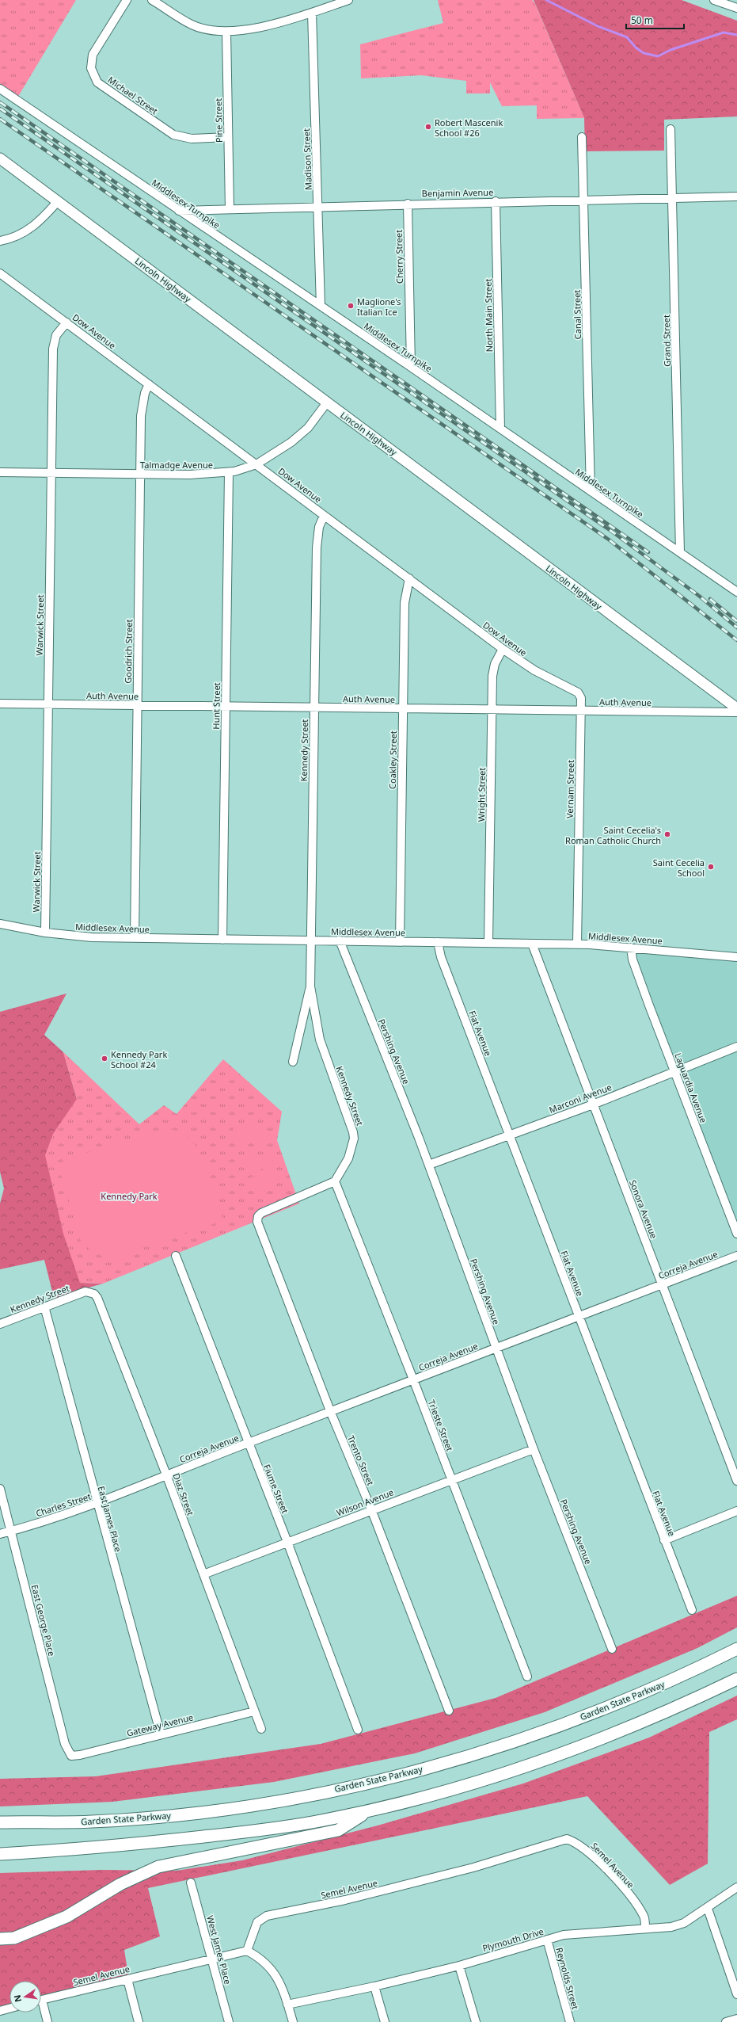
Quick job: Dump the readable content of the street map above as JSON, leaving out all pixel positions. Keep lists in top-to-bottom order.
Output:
{
  "streets": {
    "highway": ["Garden State Parkway"],
    "main road": ["Lincoln Highway"],
    "street": [
      "Michael Street",
      "Pine Street",
      "Madison Street",
      "Benjamin Avenue",
      "Middlesex Turnpike",
      "Cherry Street",
      "Canal Street",
      "North Main Street",
      "Dow Avenue",
      "Grand Street",
      "Talmadge Avenue",
      "Warwick Street",
      "Goodrich Street",
      "Auth Avenue",
      "Hunt Street",
      "Kennedy Street",
      "Coakley Street",
      "Vernam Street",
      "Wright Street",
      "Middlesex Avenue",
      "Fiat Avenue",
      "Pershing Avenue",
      "Laguardia Avenue",
      "Marconi Avenue",
      "Sonora Avenue",
      "Correja Avenue",
      "Trieste Street",
      "Trento Street",
      "Fiume Street",
      "Diaz Street",
      "Wilson Avenue",
      "Charles Street",
      "East James Place",
      "East George Place",
      "Gateway Avenue",
      "Semel Avenue",
      "Plymouth Drive",
      "West James Place",
      "Reynolds Street"
    ]
  },
  "crossings": [
    ["Michael Street", "Pine Street"],
    ["Pine Street", "Benjamin Avenue"],
    ["Madison Street", "Benjamin Avenue"],
    ["Madison Street", "Middlesex Turnpike"],
    ["Benjamin Avenue", "Middlesex Turnpike"],
    ["Benjamin Avenue", "Cherry Street"],
    ["Benjamin Avenue", "Canal Street"],
    ["Benjamin Avenue", "North Main Street"],
    ["Benjamin Avenue", "Grand Street"],
    ["Middlesex Turnpike", "Cherry Street"],
    ["Middlesex Turnpike", "Canal Street"],
    ["Middlesex Turnpike", "North Main Street"],
    ["Middlesex Turnpike", "Grand Street"],
    ["Lincoln Highway", "Talmadge Avenue"],
    ["Dow Avenue", "Talmadge Avenue"],
    ["Dow Avenue", "Warwick Street"],
    ["Dow Avenue", "Goodrich Street"],
    ["Dow Avenue", "Auth Avenue"],
    ["Dow Avenue", "Kennedy Street"],
    ["Dow Avenue", "Coakley Street"],
    ["Dow Avenue", "Vernam Street"],
    ["Dow Avenue", "Wright Street"],
    ["Talmadge Avenue", "Warwick Street"],
    ["Talmadge Avenue", "Goodrich Street"],
    ["Talmadge Avenue", "Hunt Street"],
    ["Warwick Street", "Auth Avenue"],
    ["Warwick Street", "Middlesex Avenue"],
    ["Goodrich Street", "Auth Avenue"],
    ["Goodrich Street", "Middlesex Avenue"],
    ["Auth Avenue", "Hunt Street"],
    ["Auth Avenue", "Kennedy Street"],
    ["Auth Avenue", "Coakley Street"],
    ["Auth Avenue", "Vernam Street"],
    ["Auth Avenue", "Wright Street"],
    ["Hunt Street", "Middlesex Avenue"],
    ["Kennedy Street", "Middlesex Avenue"],
    ["Kennedy Street", "Trieste Street"],
    ["Kennedy Street", "Trento Street"],
    ["Kennedy Street", "Diaz Street"],
    ["Kennedy Street", "East James Place"],
    ["Coakley Street", "Middlesex Avenue"],
    ["Vernam Street", "Middlesex Avenue"],
    ["Wright Street", "Middlesex Avenue"],
    ["Middlesex Avenue", "Fiat Avenue"],
    ["Middlesex Avenue", "Pershing Avenue"],
    ["Middlesex Avenue", "Laguardia Avenue"],
    ["Middlesex Avenue", "Sonora Avenue"],
    ["Fiat Avenue", "Marconi Avenue"],
    ["Fiat Avenue", "Correja Avenue"],
    ["Pershing Avenue", "Marconi Avenue"],
    ["Pershing Avenue", "Correja Avenue"],
    ["Pershing Avenue", "Wilson Avenue"],
    ["Laguardia Avenue", "Marconi Avenue"],
    ["Marconi Avenue", "Sonora Avenue"],
    ["Sonora Avenue", "Correja Avenue"],
    ["Correja Avenue", "Trieste Street"],
    ["Correja Avenue", "Trento Street"],
    ["Correja Avenue", "Fiume Street"],
    ["Correja Avenue", "Diaz Street"],
    ["Correja Avenue", "Charles Street"],
    ["Trieste Street", "Trento Street"],
    ["Trieste Street", "Wilson Avenue"],
    ["Trento Street", "Wilson Avenue"],
    ["Fiume Street", "Wilson Avenue"],
    ["Diaz Street", "Wilson Avenue"],
    ["Diaz Street", "Charles Street"],
    ["Diaz Street", "Gateway Avenue"],
    ["Charles Street", "East James Place"],
    ["Charles Street", "East George Place"],
    ["East James Place", "Gateway Avenue"],
    ["East George Place", "Gateway Avenue"],
    ["Semel Avenue", "Plymouth Drive"],
    ["Semel Avenue", "West James Place"],
    ["Plymouth Drive", "Reynolds Street"]
  ],
  "parks": ["Kennedy Park"],
  "places": [
    "Robert Mascenik School #26",
    "Maglione's Italian Ice",
    "Saint Cecelia's Roman Catholic Church",
    "Saint Cecelia School",
    "Kennedy Park School #24"
  ],
  "scale_bar": "50 m",
  "north": "left"
}
